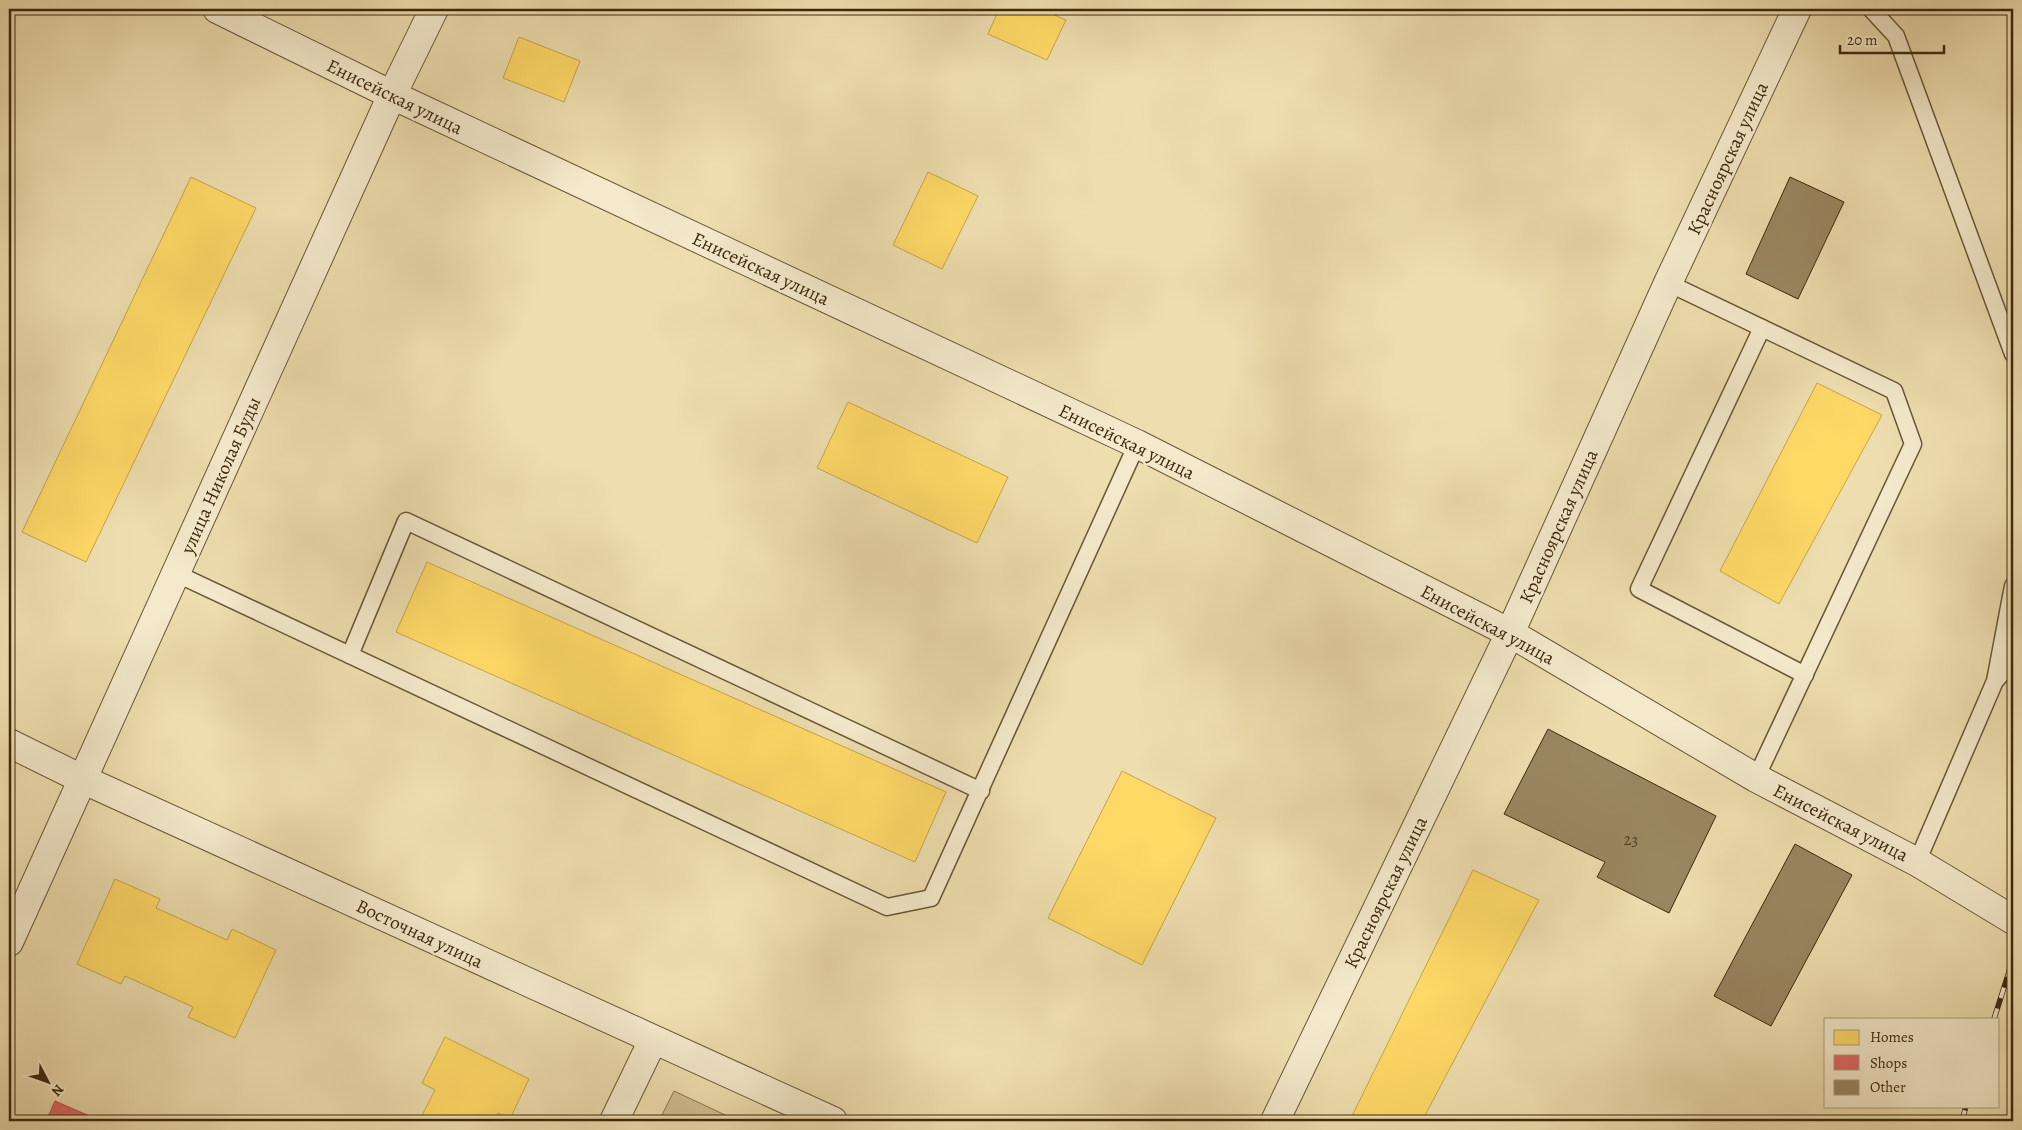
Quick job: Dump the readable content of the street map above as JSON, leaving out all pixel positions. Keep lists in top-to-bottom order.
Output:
{
  "streets": {
    "street": [
      "Енисейская улица",
      "Красноярская улица",
      "улица Николая Буды",
      "Восточная улица"
    ]
  },
  "crossings": [
    ["Енисейская улица", "Красноярская улица"],
    ["Енисейская улица", "улица Николая Буды"],
    ["улица Николая Буды", "Восточная улица"]
  ],
  "house_numbers": ["23"],
  "legend": ["Homes", "Shops", "Other"],
  "scale_bar": "20 m",
  "north": "bottom right"
}
